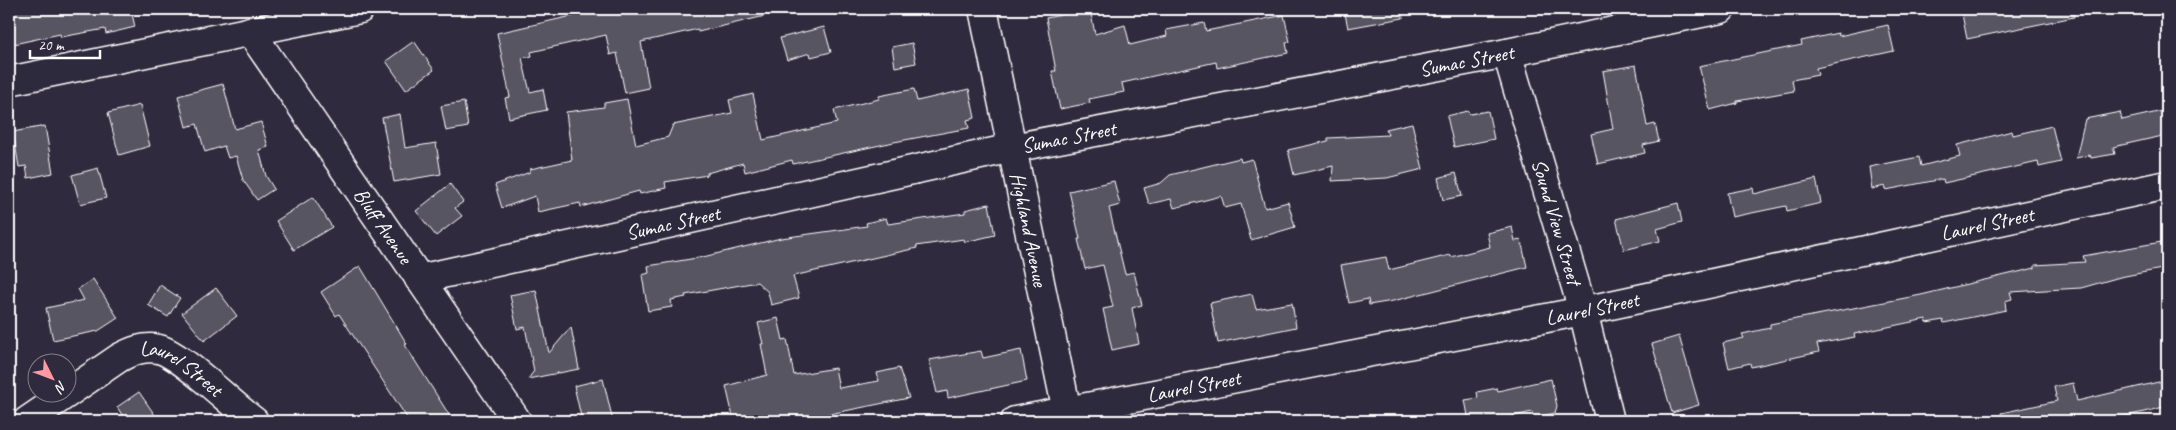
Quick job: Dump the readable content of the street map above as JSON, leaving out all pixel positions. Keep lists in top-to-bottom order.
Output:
{
  "streets": {
    "street": [
      "Sumac Street",
      "Sound View Street",
      "Laurel Street",
      "Bluff Avenue",
      "Highland Avenue"
    ]
  },
  "crossings": [
    ["Sumac Street", "Sound View Street"],
    ["Sumac Street", "Bluff Avenue"],
    ["Sumac Street", "Highland Avenue"],
    ["Sound View Street", "Laurel Street"],
    ["Laurel Street", "Highland Avenue"]
  ],
  "scale_bar": "20 m",
  "north": "bottom right"
}
